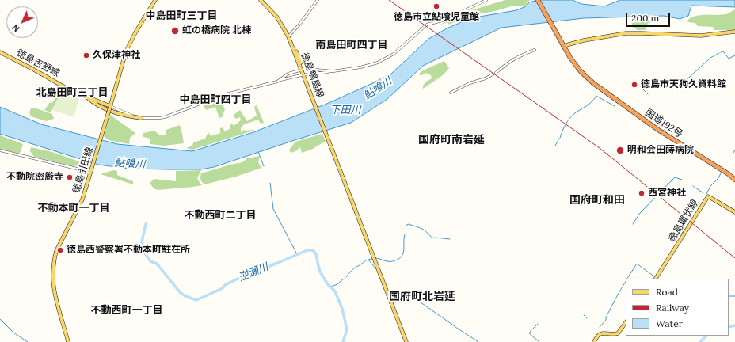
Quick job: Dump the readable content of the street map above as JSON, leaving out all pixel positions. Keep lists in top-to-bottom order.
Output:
{
  "streets": {
    "highway": ["国道192号"],
    "main road": [
      "徳島吉野線",
      "徳島鴨島線",
      "徳島引田線",
      "徳島環状線"
    ]
  },
  "crossings": [
    ["徳島吉野線", "徳島引田線"]
  ],
  "districts": [
    "中島田町三丁目",
    "南島田町四丁目",
    "北島田町三丁目",
    "中島田町四丁目",
    "国府町南岩延",
    "国府町和田",
    "不動本町一丁目",
    "不動西町二丁目",
    "国府町北岩延",
    "不動西町一丁目"
  ],
  "water": ["鮎喰川", "下田川", "逆瀬川"],
  "places": [
    "徳島市立鮎喰児童館",
    "虹の橋病院 北棟",
    "久保津神社",
    "徳島市天狗久資料館",
    "明和会田蒔病院",
    "不動院密厳寺",
    "西宮神社",
    "徳島西警察署不動本町駐在所"
  ],
  "legend": ["Road", "Railway", "Water"],
  "scale_bar": "200 m",
  "north": "bottom left"
}
